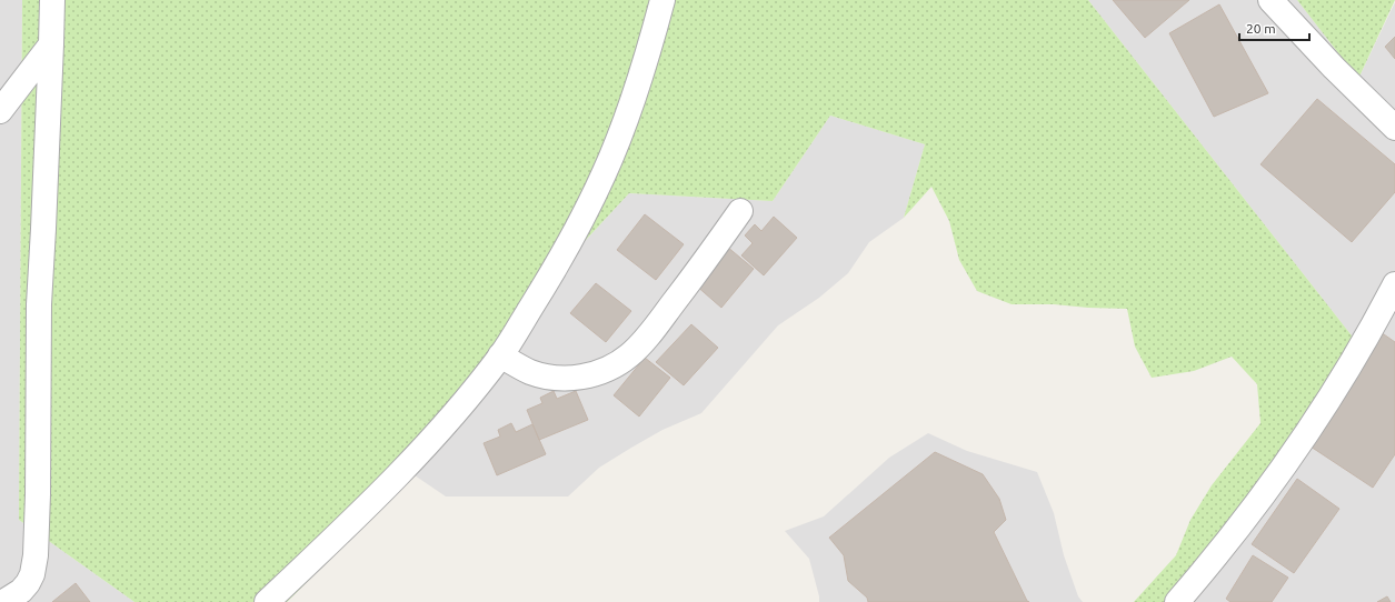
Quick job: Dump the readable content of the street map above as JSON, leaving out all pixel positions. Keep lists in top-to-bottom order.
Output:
{
  "scale_bar": "20 m"
}
